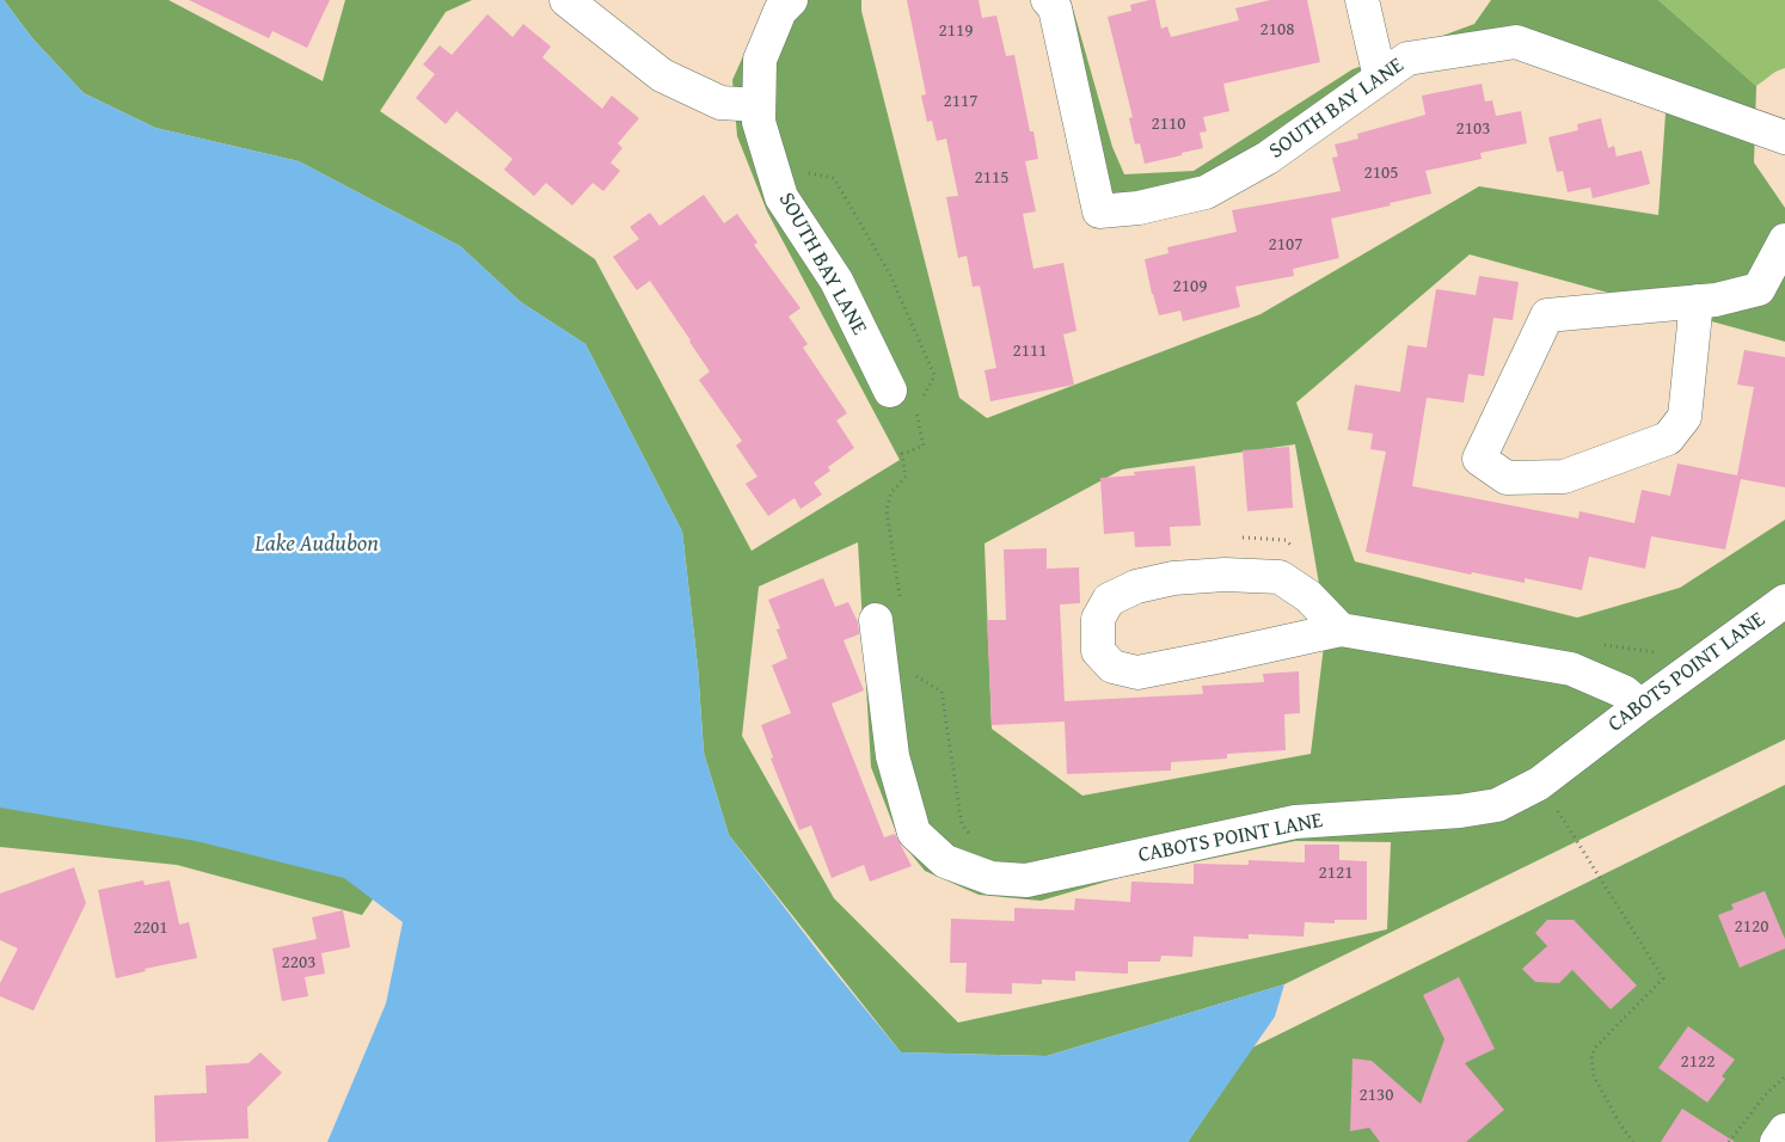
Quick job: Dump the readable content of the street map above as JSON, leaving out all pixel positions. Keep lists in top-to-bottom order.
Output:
{
  "streets": {
    "street": ["SOUTH BAY LANE", "CABOTS POINT LANE"]
  },
  "water": ["Lake Audubon"],
  "house_numbers": [
    "2108",
    "2119",
    "2117",
    "2110",
    "2103",
    "2105",
    "2115",
    "2107",
    "2109",
    "2111",
    "2121",
    "2120",
    "2201",
    "2203",
    "2122",
    "2130"
  ]
}
